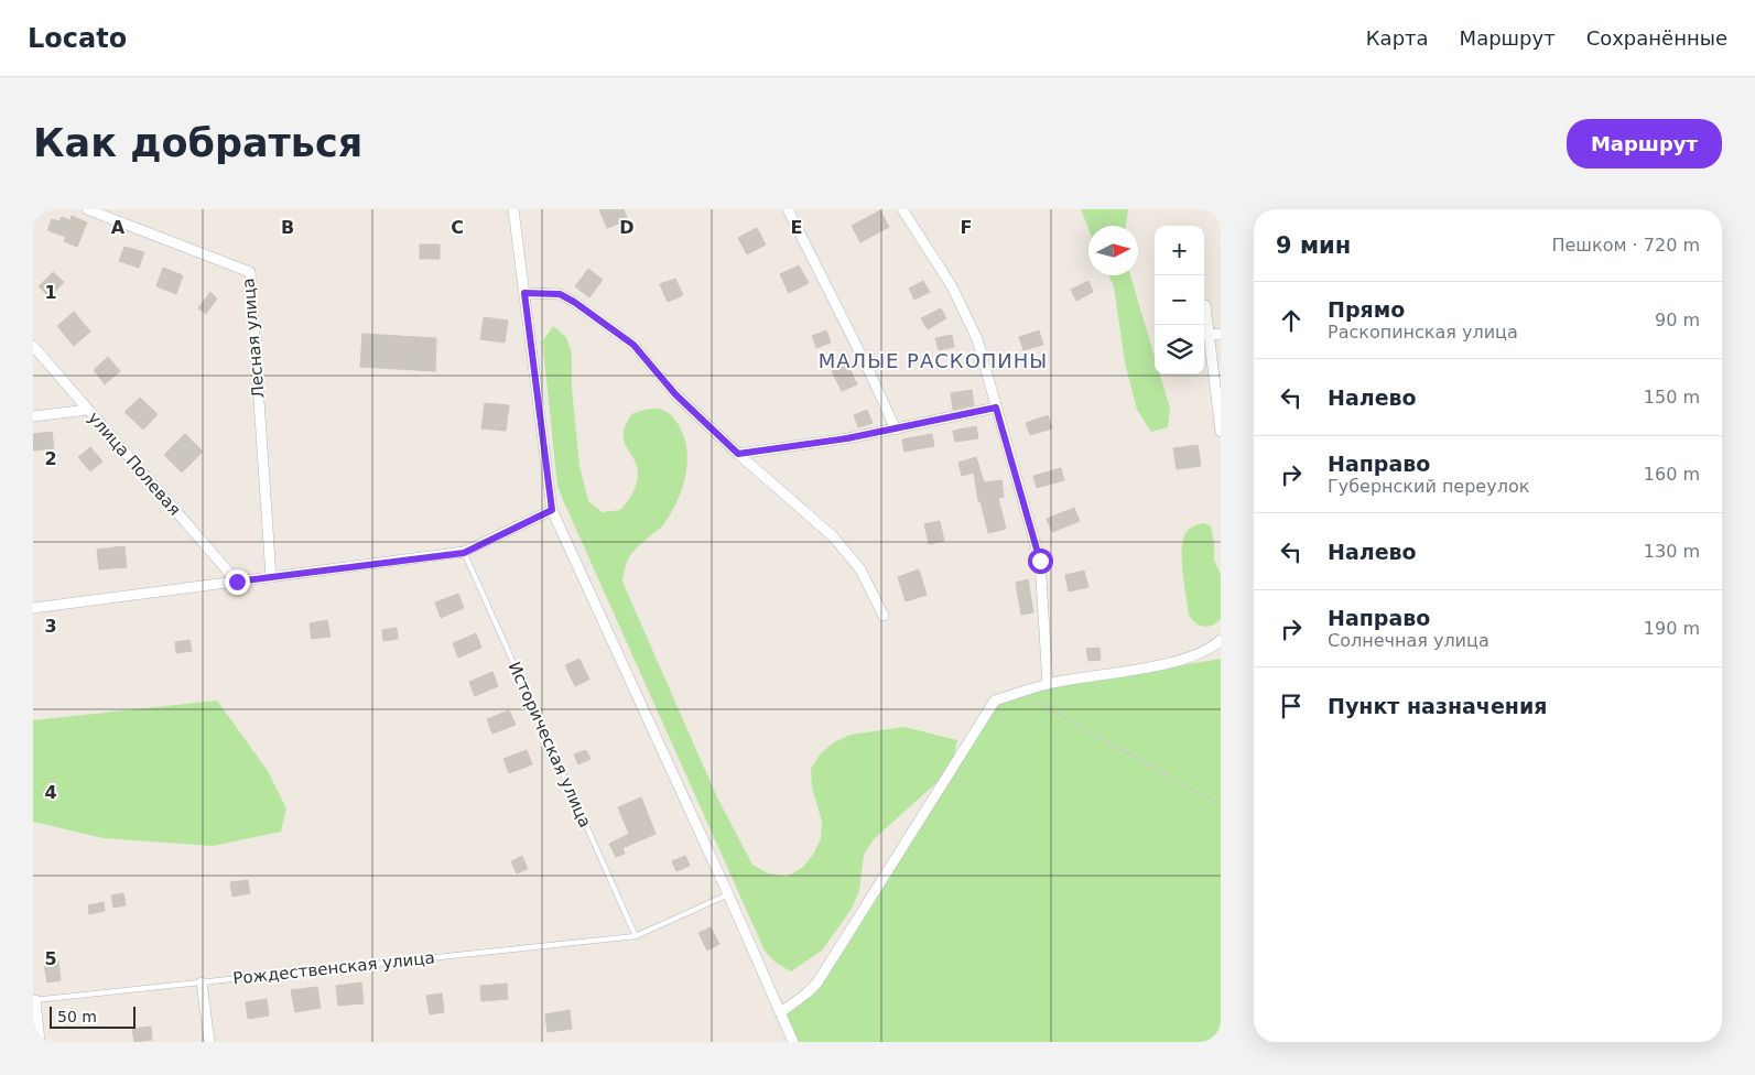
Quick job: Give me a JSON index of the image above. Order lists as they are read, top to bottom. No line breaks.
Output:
{"streets":{"street":["Лесная улица","улица Полевая"],"lane":["Историческая улица","Рождественская улица"]},"crossings":[["Историческая улица","Рождественская улица"]],"districts":["МАЛЫЕ РАСКОПИНЫ"],"scale_bar":"50 m","north":"right","page":{"header":"Locato","nav":["Карта","Маршрут","Сохранённые"],"buttons":"Маршрут","title":"Как добраться","heading":["9 мин","Пешком · 720 m"],"map_buttons":["+","−"],"list":[["Прямо","Раскопинская улица","90 m"],["Налево","150 m"],["Направо","Губернский переулок","160 m"],["Налево","130 m"],["Направо","Солнечная улица","190 m"],"Пункт назначения"],"scale":"50 m"},"grid":{"columns":["A","B","C","D","E","F"],"rows":["1","2","3","4","5"]}}
